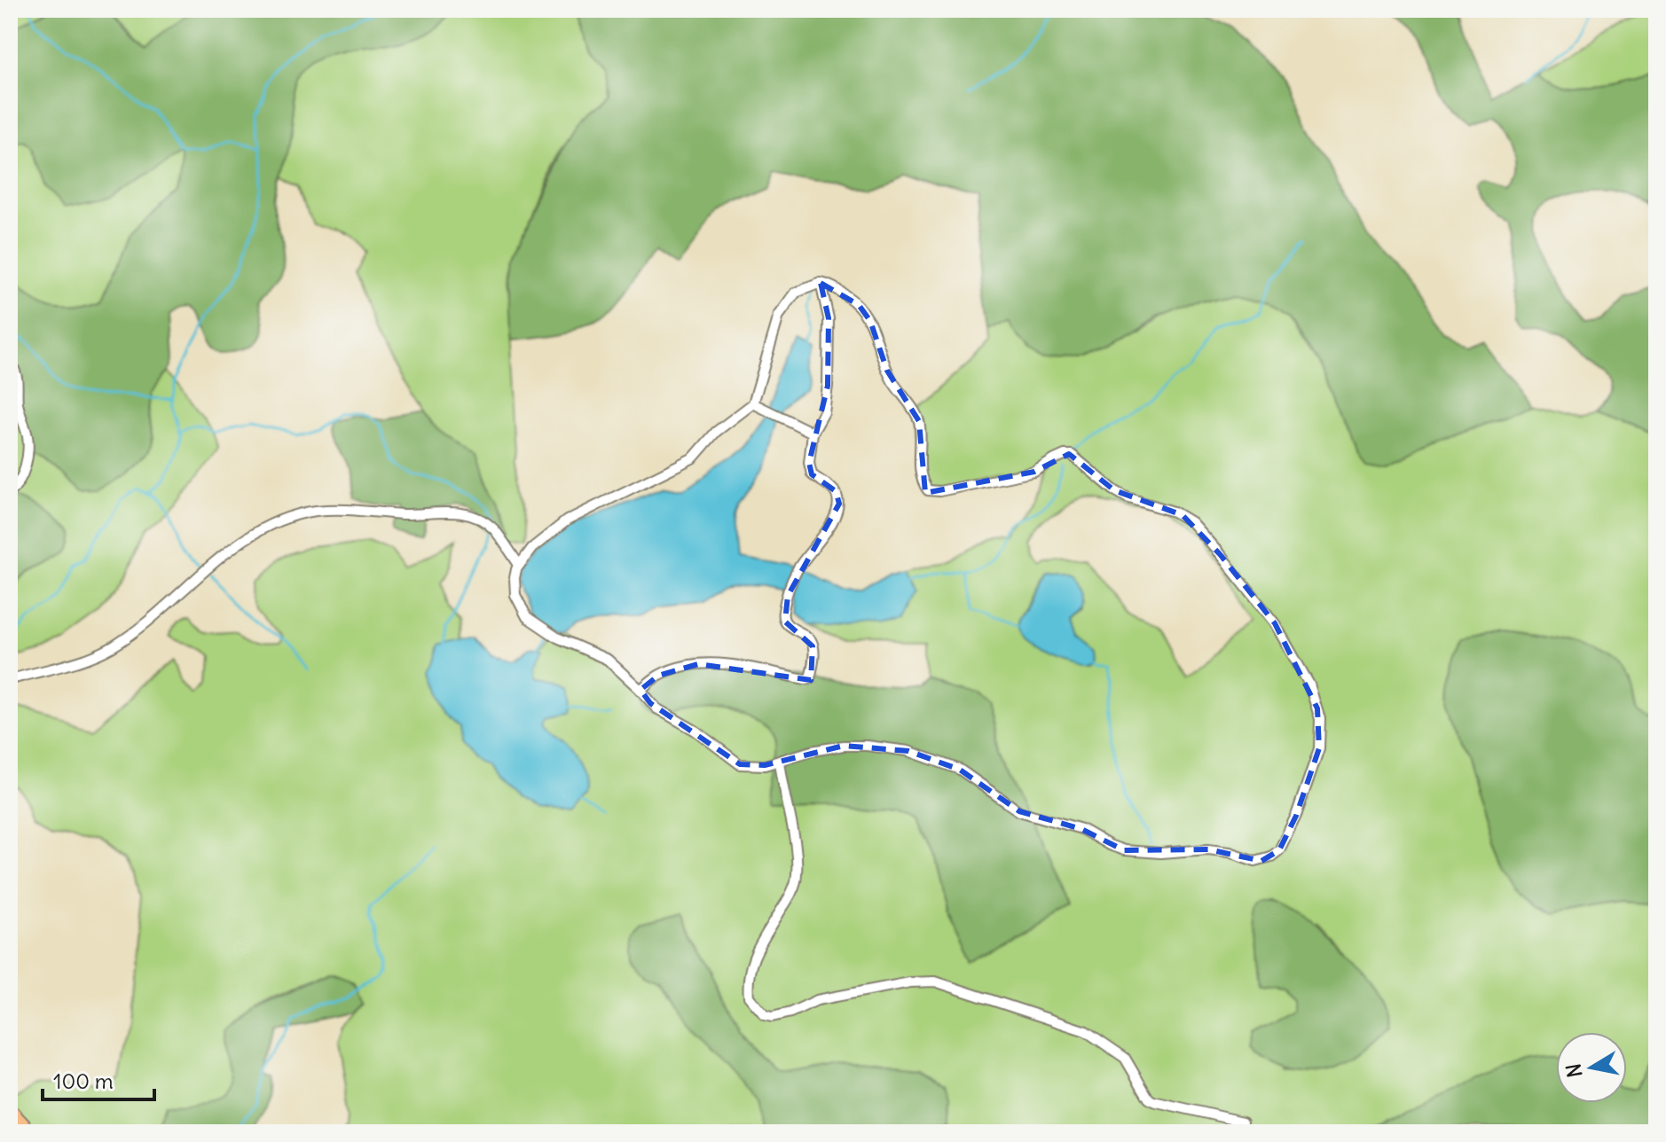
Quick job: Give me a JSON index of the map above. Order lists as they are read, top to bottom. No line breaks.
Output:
{"scale_bar":"100 m","north":"left"}
